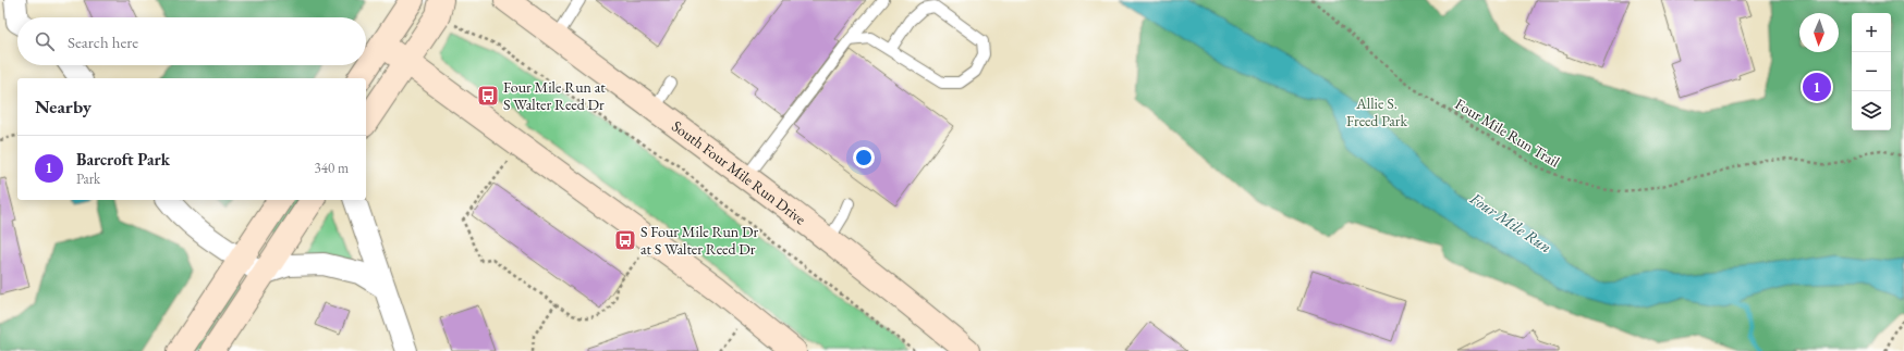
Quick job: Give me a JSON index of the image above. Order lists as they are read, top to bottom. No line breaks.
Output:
{"streets":{"main road":["South Four Mile Run Drive"],"path":["Four Mile Run Trail"]},"water":["Four Mile Run"],"parks":["Allie S. Freed Park"],"places":{"bus stop":["Four Mile Run at S Walter Reed Dr","S Four Mile Run Dr at S Walter Reed Dr"]},"north":"bottom","page":{"map_buttons":["+","−"],"search":"Search here","pins":"1","heading":"Nearby","list":[{"mark":"1","name":"Barcroft Park","note":"Park","value":"340 m"}]}}
